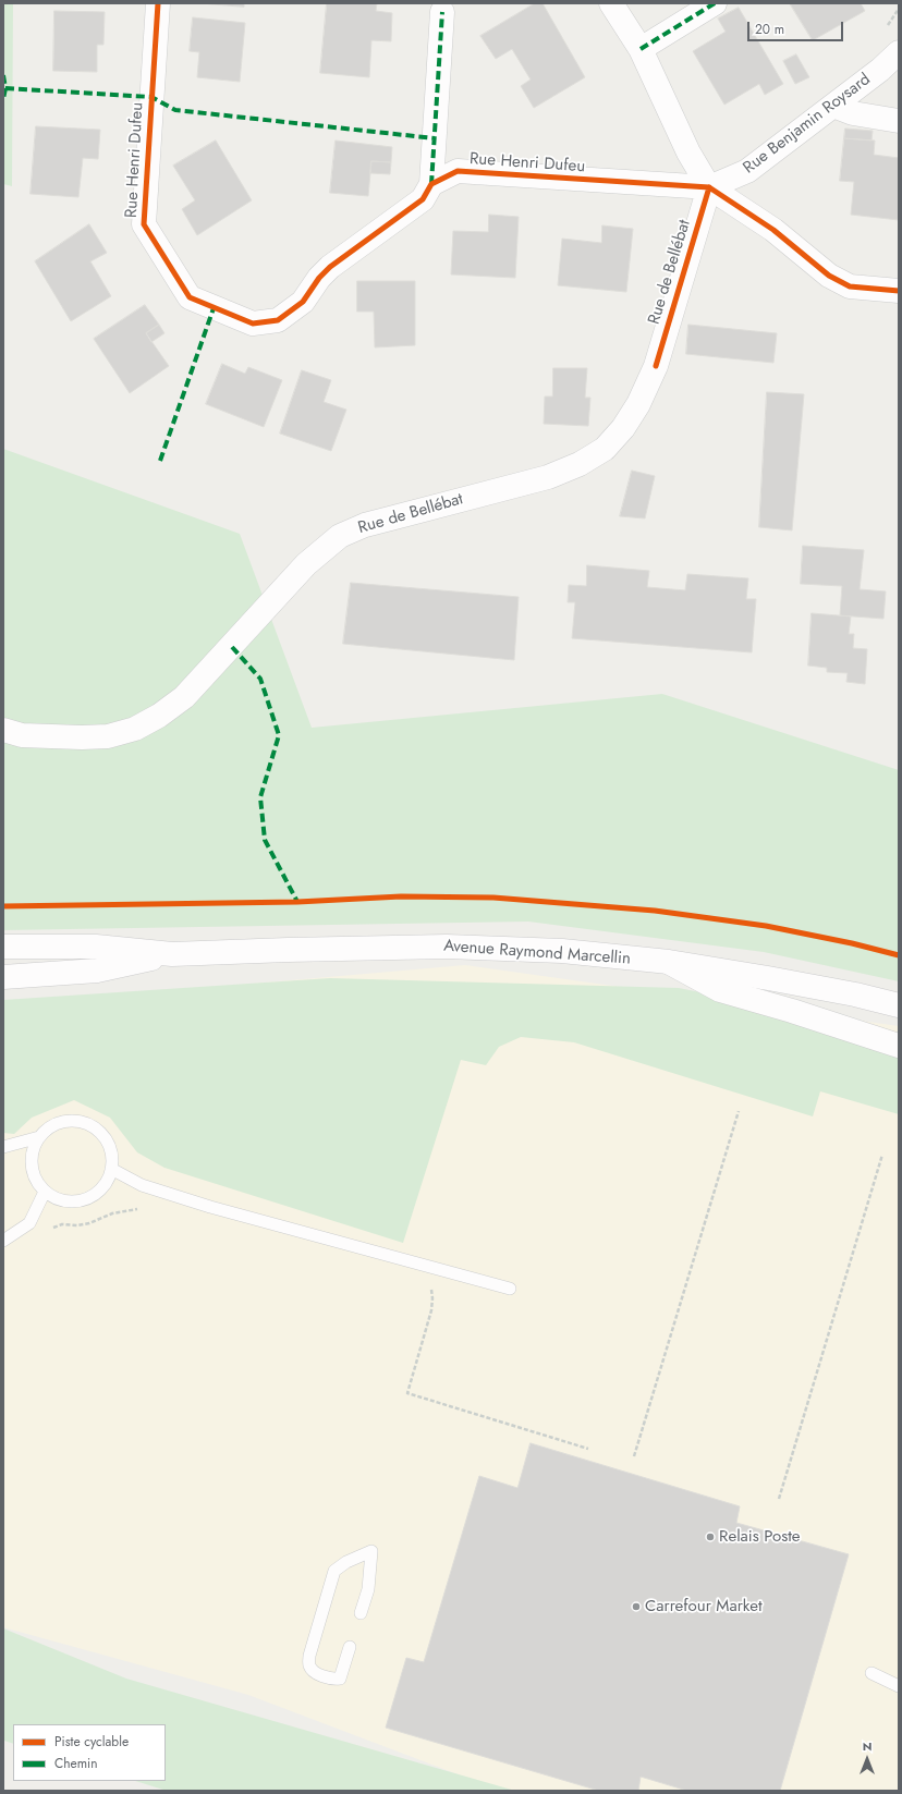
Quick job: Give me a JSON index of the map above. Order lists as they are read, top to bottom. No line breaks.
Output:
{"streets":{"street":["Rue Benjamin Roysard","Rue Henri Dufeu","Rue de Bellébat","Avenue Raymond Marcellin"]},"crossings":[["Rue Benjamin Roysard","Rue Henri Dufeu"],["Rue Benjamin Roysard","Rue de Bellébat"],["Rue Henri Dufeu","Rue de Bellébat"]],"places":["Relais Poste","Carrefour Market"],"legend":["Piste cyclable","Chemin"],"scale_bar":"20 m","north":"top"}
